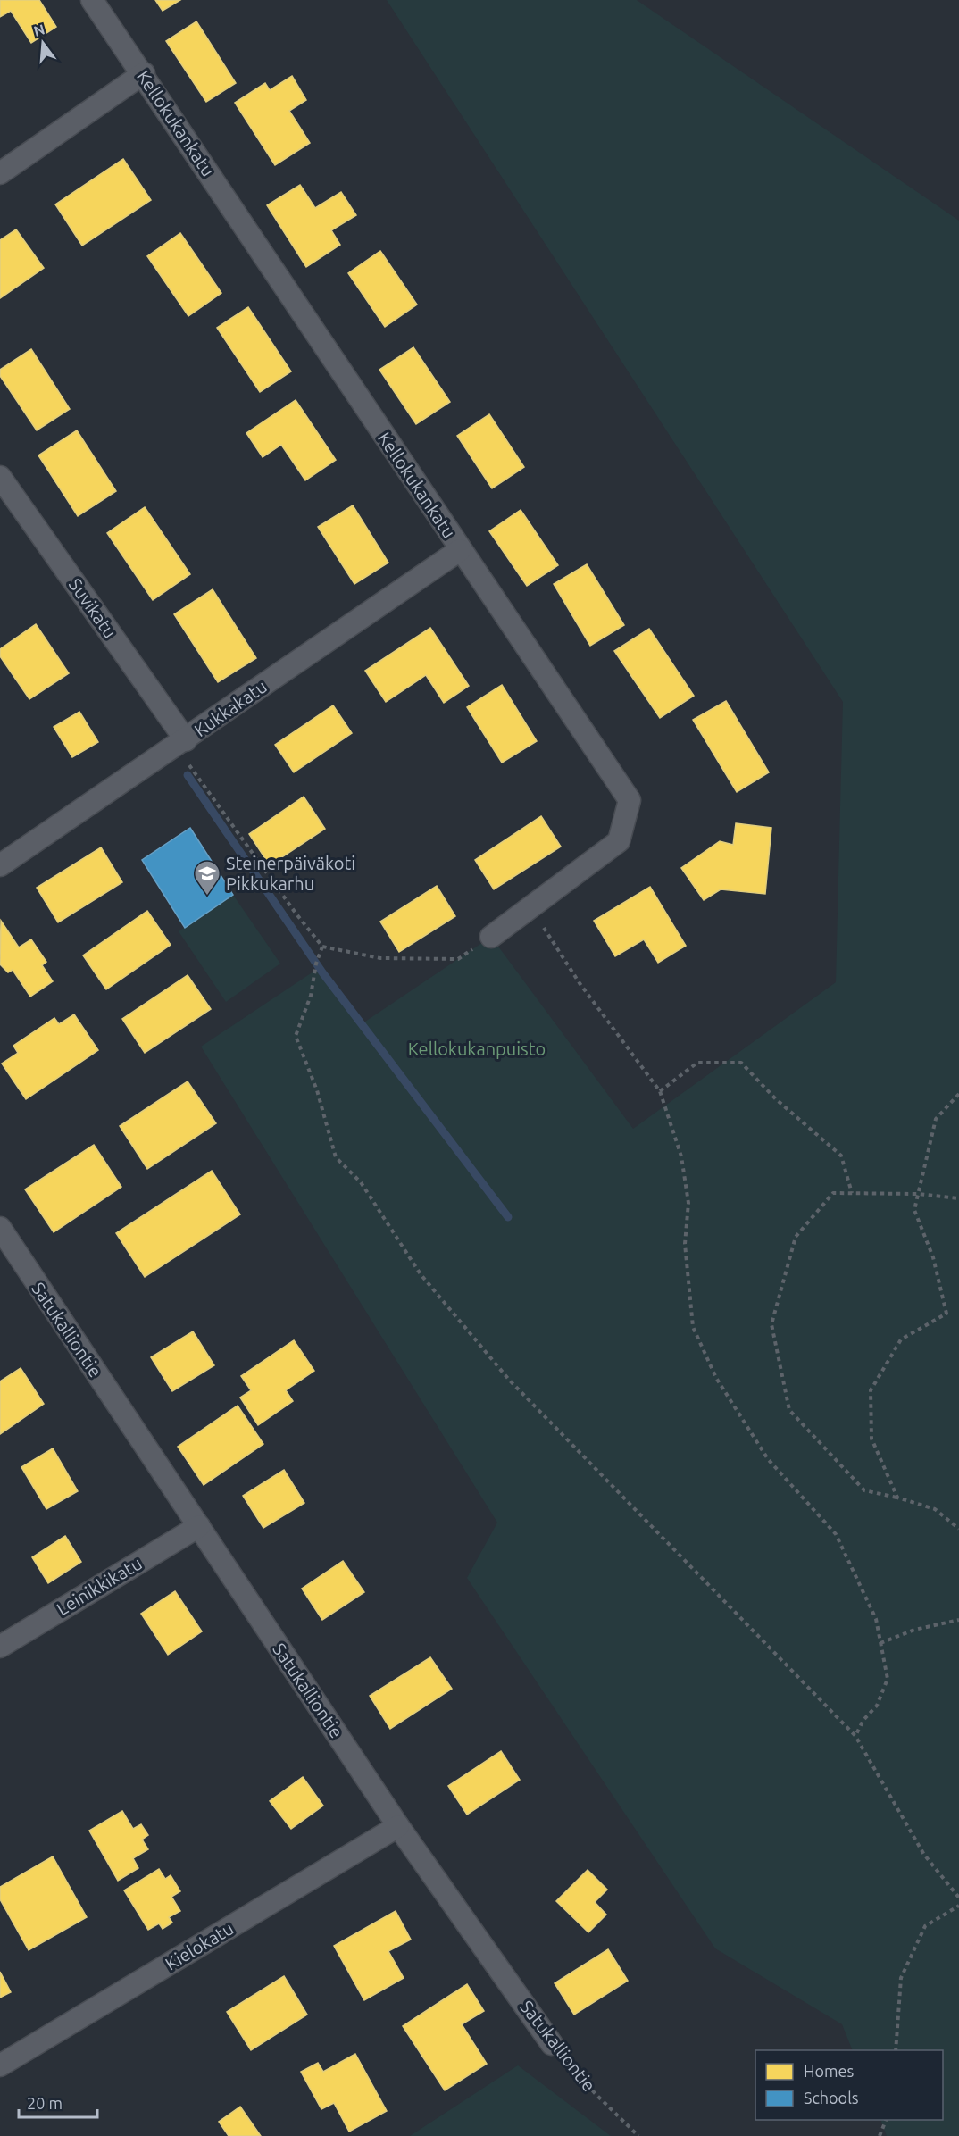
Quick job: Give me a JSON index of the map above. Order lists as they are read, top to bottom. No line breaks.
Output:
{"streets":{"street":["Kellokukankatu","Suvikatu","Kukkakatu","Satukalliontie","Leinikkikatu","Kielokatu"]},"crossings":[["Kellokukankatu","Kukkakatu"],["Suvikatu","Kukkakatu"],["Satukalliontie","Leinikkikatu"],["Satukalliontie","Kielokatu"]],"parks":["Kellokukanpuisto"],"places":{"school or university":["Steinerpäiväkoti Pikkukarhu"]},"legend":["Homes","Schools"],"scale_bar":"20 m","north":"top"}
